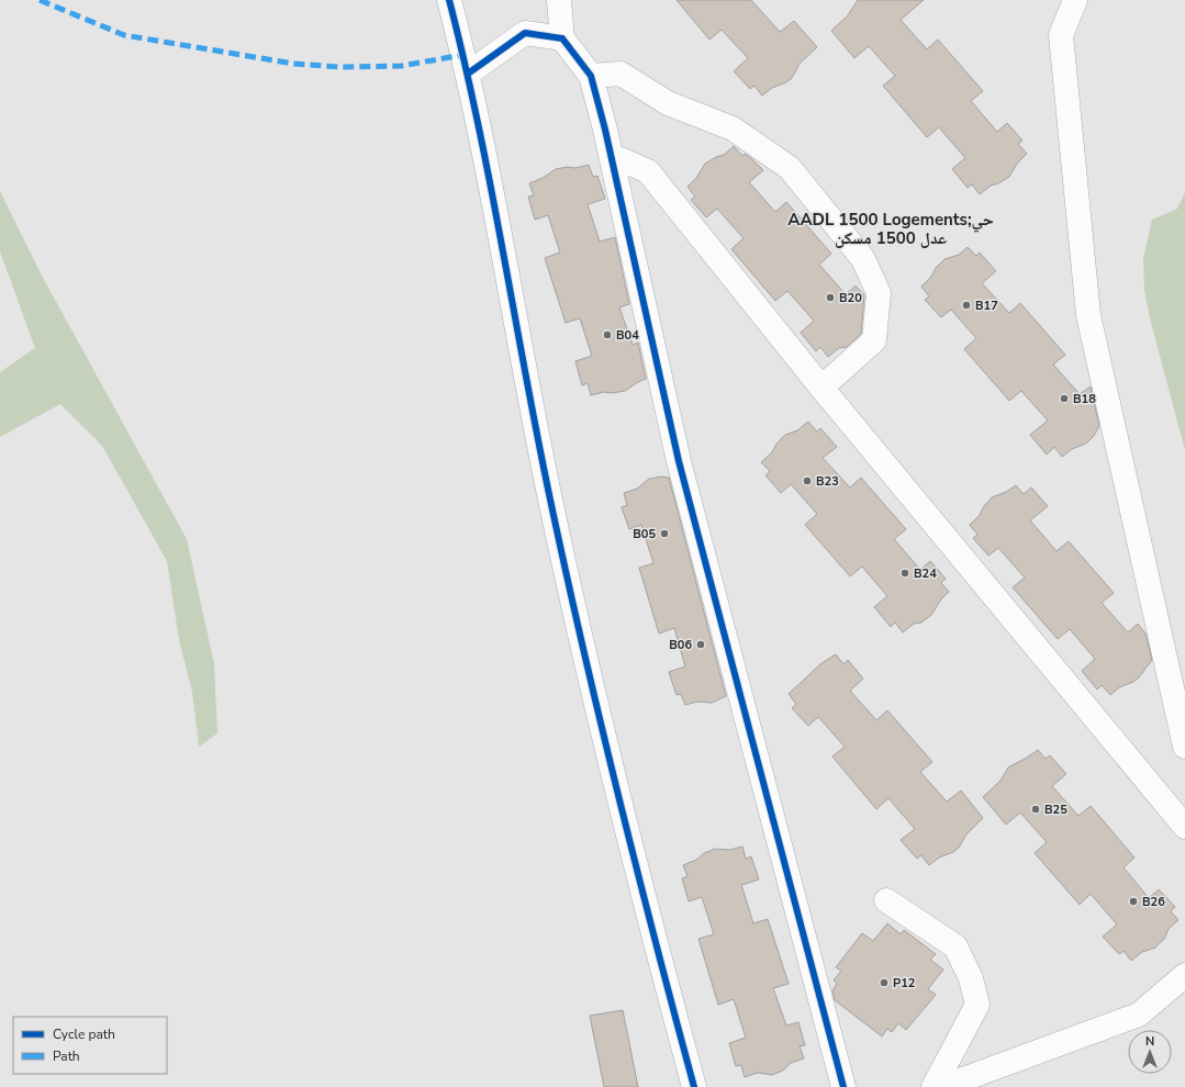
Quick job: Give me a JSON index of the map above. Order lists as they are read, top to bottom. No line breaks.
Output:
{"districts":["AADL 1500 Logements;حي عدل 1500 مسكن"],"places":["B20","B17","B04","B18","B23","B05","B24","B06","B25","B26","P12"],"legend":["Cycle path","Path"],"north":"top"}
